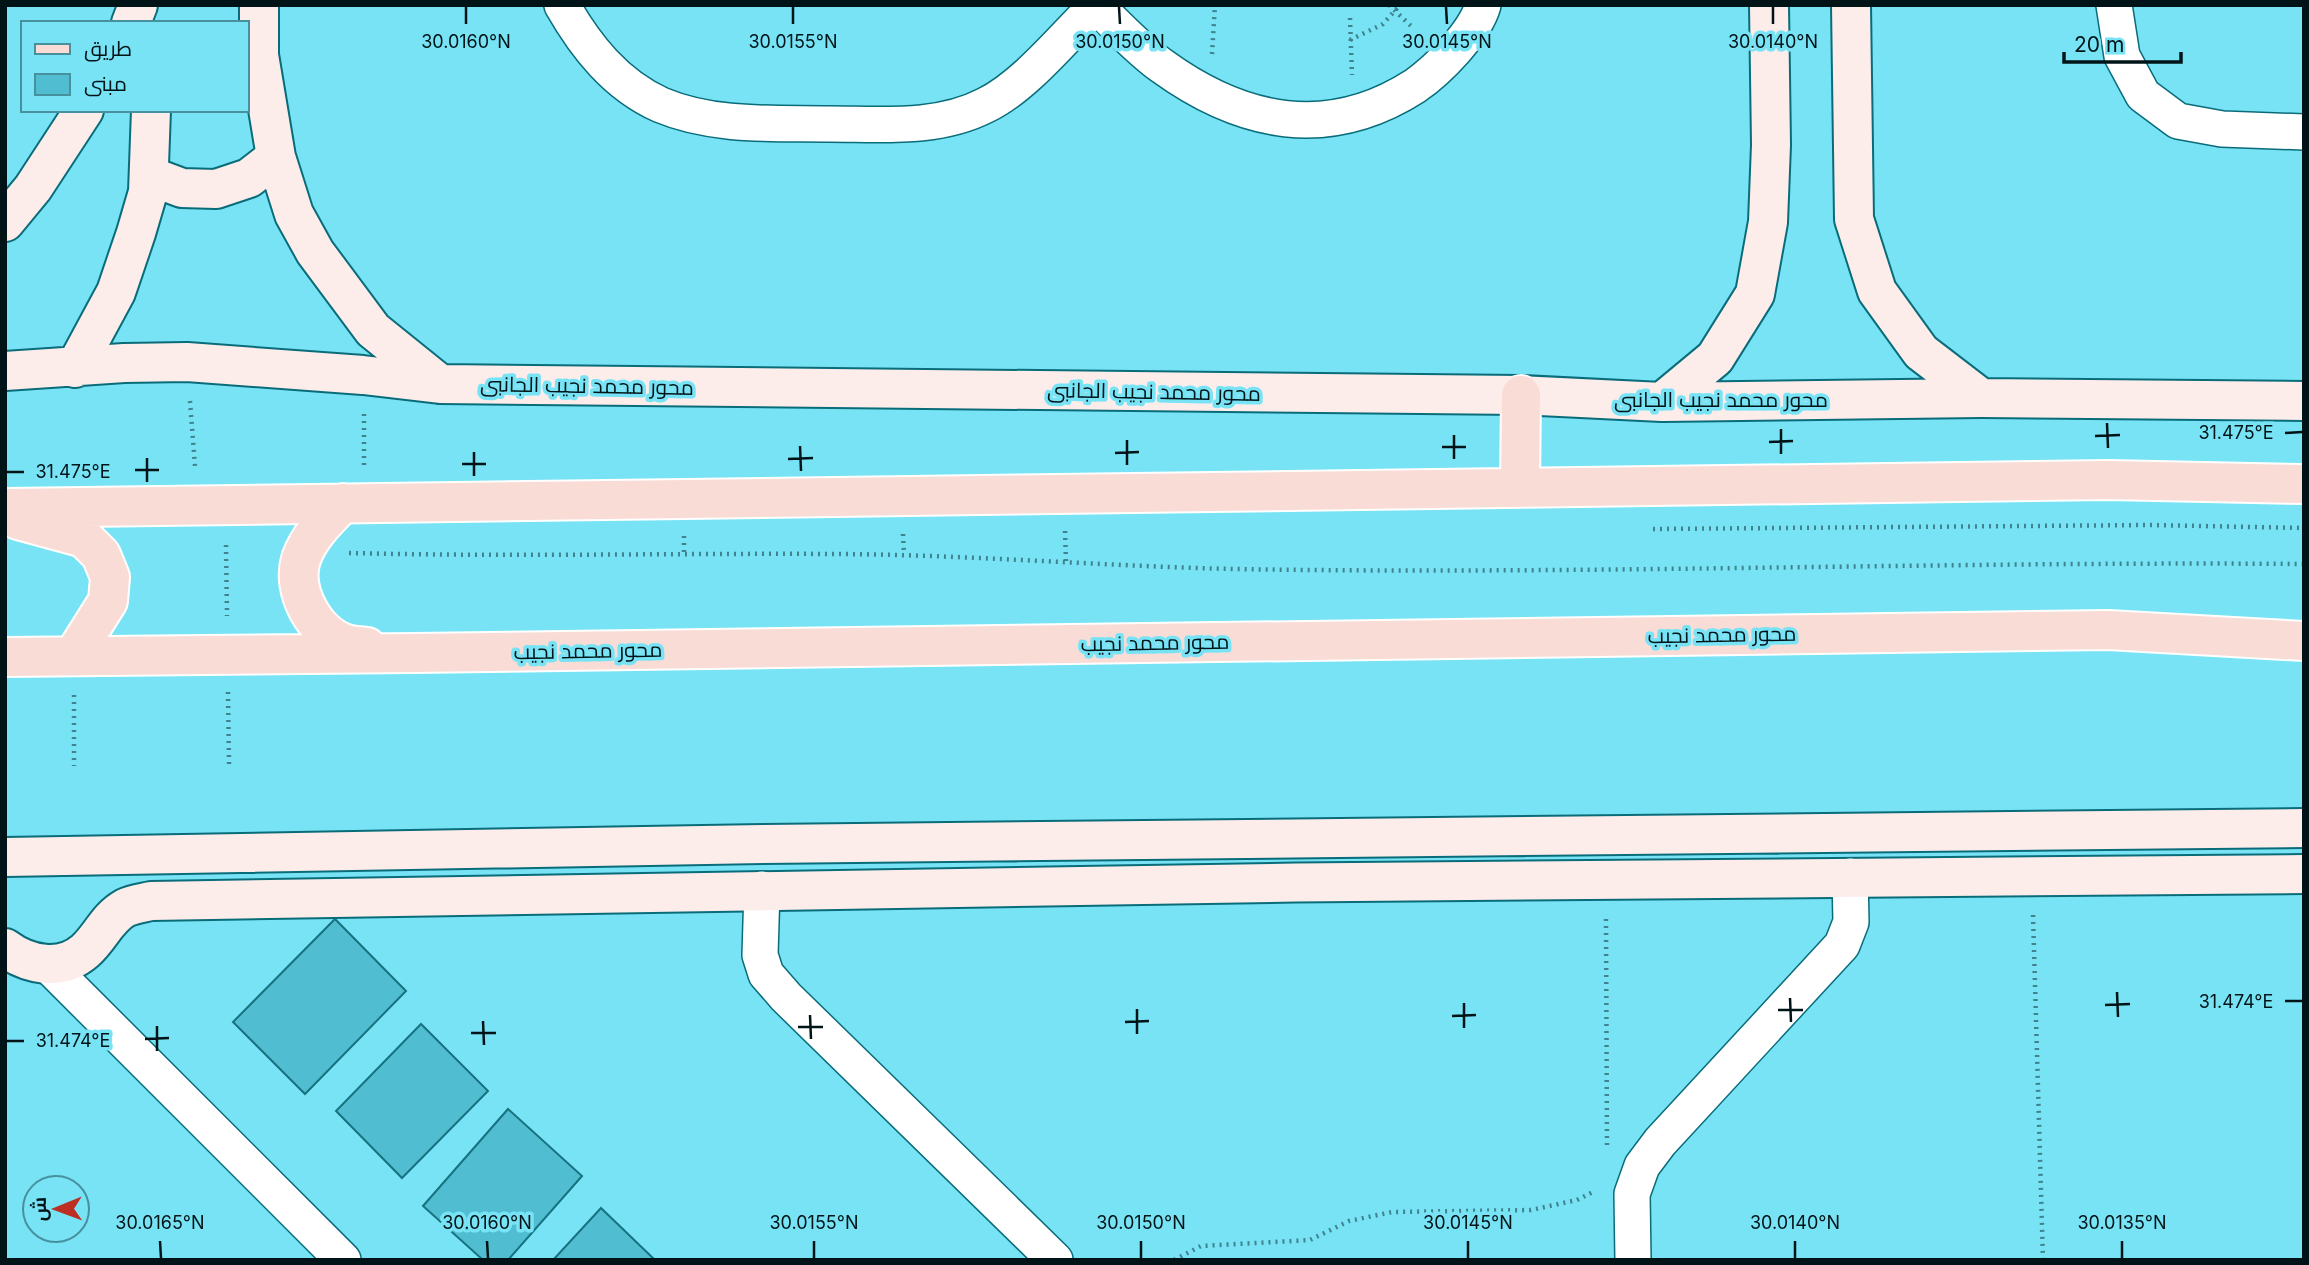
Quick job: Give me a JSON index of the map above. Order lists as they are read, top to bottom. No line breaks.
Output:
{"streets":{"main road":["محور محمد نجيب"],"street":["محور محمد نجيب الجانبى"]},"legend":["طريق","مبنى"],"scale_bar":"20 m","north":"left","coordinates":["30.0160°N","30.0155°N","30.0150°N","30.0145°N","30.0140°N","31.475°E","31.474°E","30.0165°N","30.0135°N"]}
